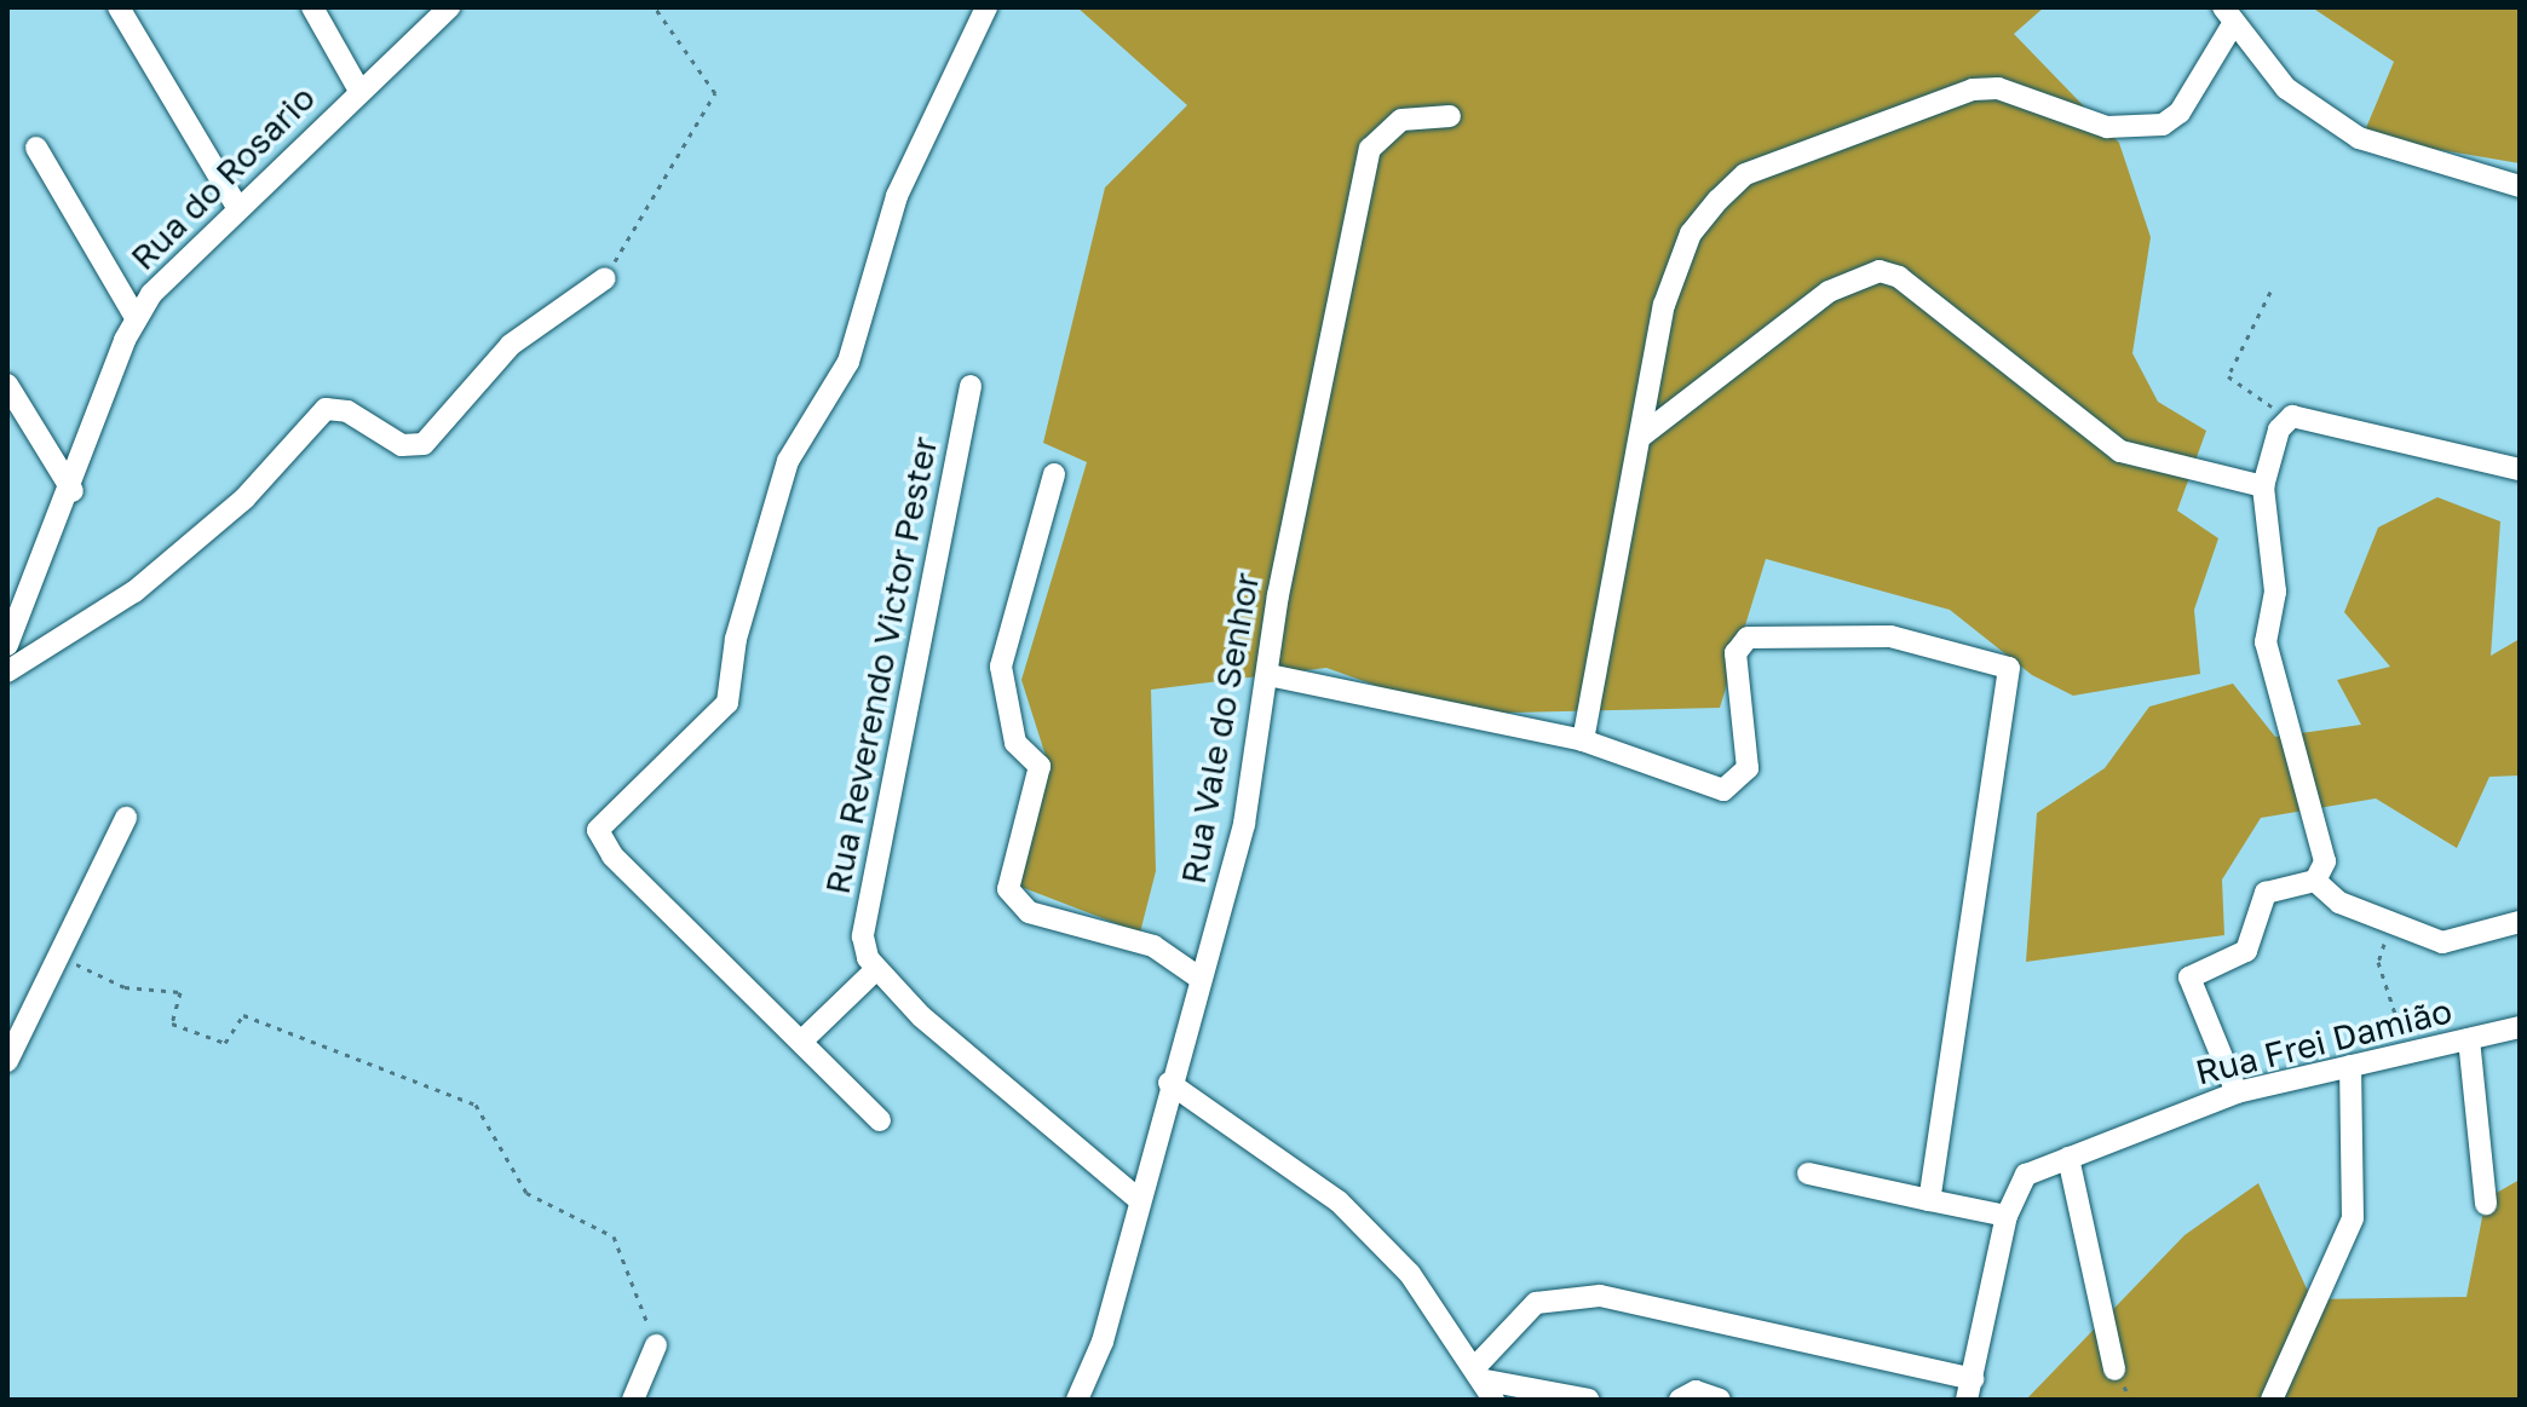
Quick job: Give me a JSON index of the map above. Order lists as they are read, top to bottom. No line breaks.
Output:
{"streets":{"street":["Rua do Rosario","Rua Reverendo Victor Pester","Rua Vale do Senhor","Rua Frei Damião"]}}
